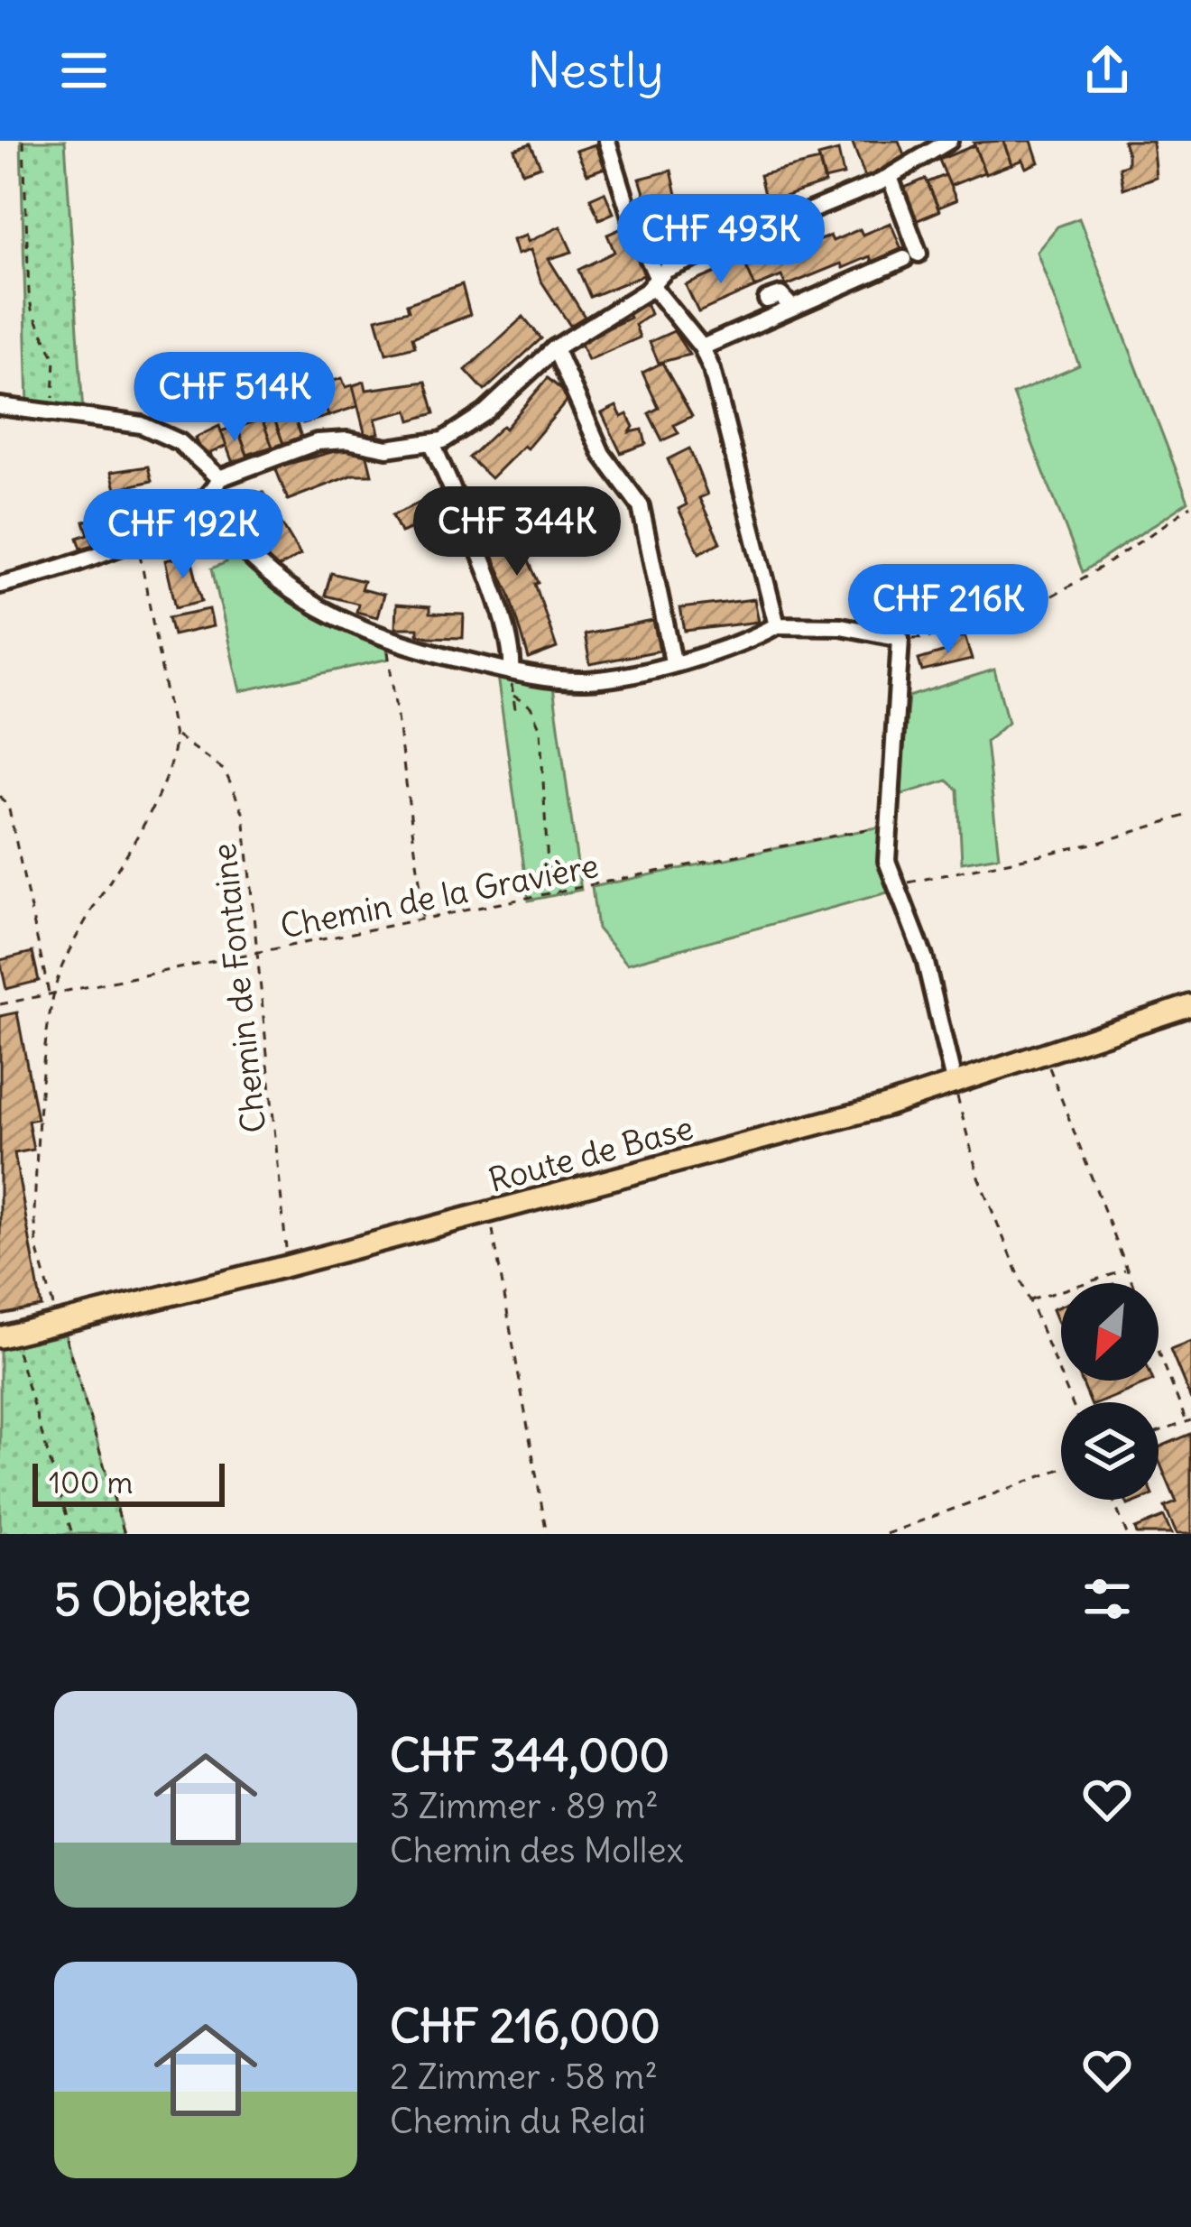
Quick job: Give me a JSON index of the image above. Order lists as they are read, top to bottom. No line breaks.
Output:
{"streets":{"main road":["Route de Base"],"path":["Chemin de la Gravière","Chemin de Fontaine"]},"crossings":[["Chemin de la Gravière","Chemin de Fontaine"],["Chemin de Fontaine","Route de Base"]],"scale_bar":"100 m","north":"bottom left","page":{"header":"Nestly","price":["CHF 493K","CHF 514K","CHF 344K","CHF 192K","CHF 216K"],"scale":"100 m","heading":"5 Objekte","list":[{"name":"CHF 344,000","note":"3 Zimmer · 89 m² · Chemin des Mollex"},{"name":"CHF 216,000","note":"2 Zimmer · 58 m² · Chemin du Relai"}]}}
